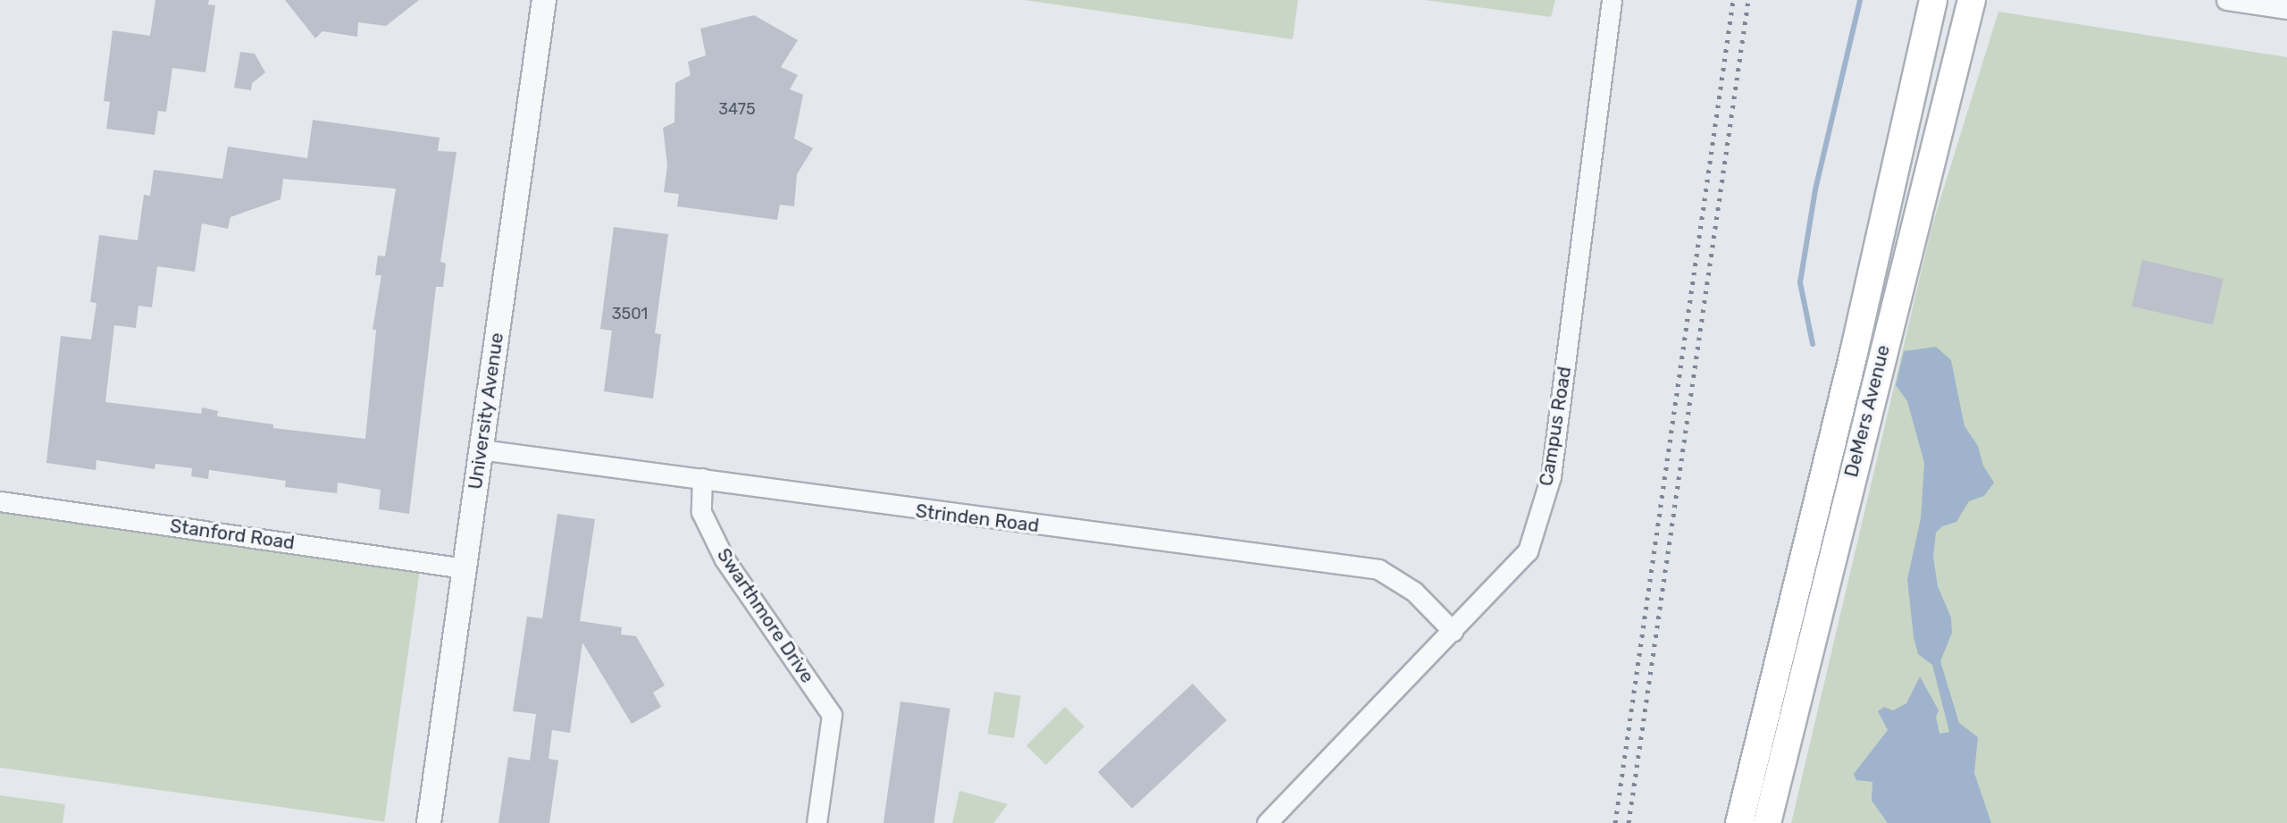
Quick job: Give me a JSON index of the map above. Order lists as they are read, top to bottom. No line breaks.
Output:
{"streets":{"main road":["DeMers Avenue"],"street":["University Avenue","Campus Road","Strinden Road","Stanford Road","Swarthmore Drive"]},"crossings":[["University Avenue","Strinden Road"],["University Avenue","Stanford Road"],["Campus Road","Strinden Road"],["Strinden Road","Swarthmore Drive"]],"house_numbers":["3475","3501"]}
